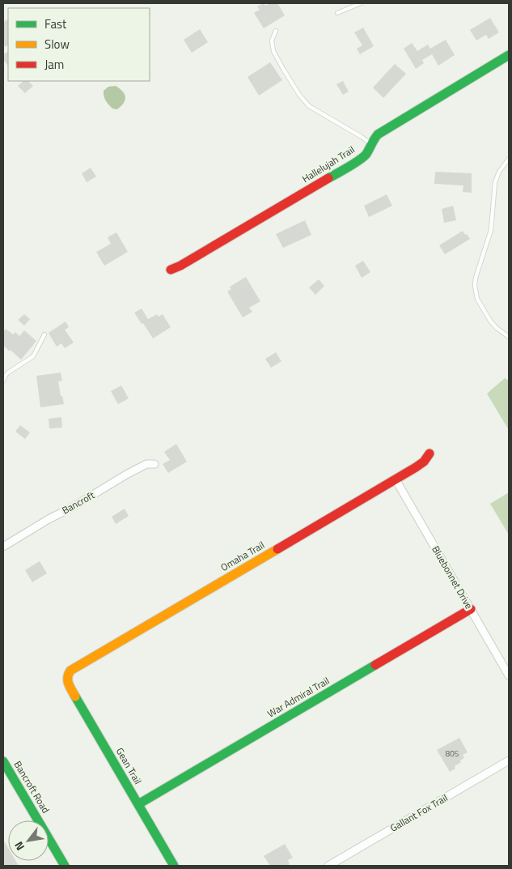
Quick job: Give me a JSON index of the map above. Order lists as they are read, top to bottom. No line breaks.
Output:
{"streets":{"street":["Hallelujah Trail","Bancroft","Omaha Trail","Bluebonnet Drive","War Admiral Trail","Gean Trail","Bancroft Road","Gallant Fox Trail"]},"crossings":[["Omaha Trail","Bluebonnet Drive"],["Omaha Trail","Gean Trail"],["Bluebonnet Drive","War Admiral Trail"],["War Admiral Trail","Gean Trail"]],"house_numbers":["805"],"legend":["Fast","Slow","Jam"],"north":"bottom left"}
